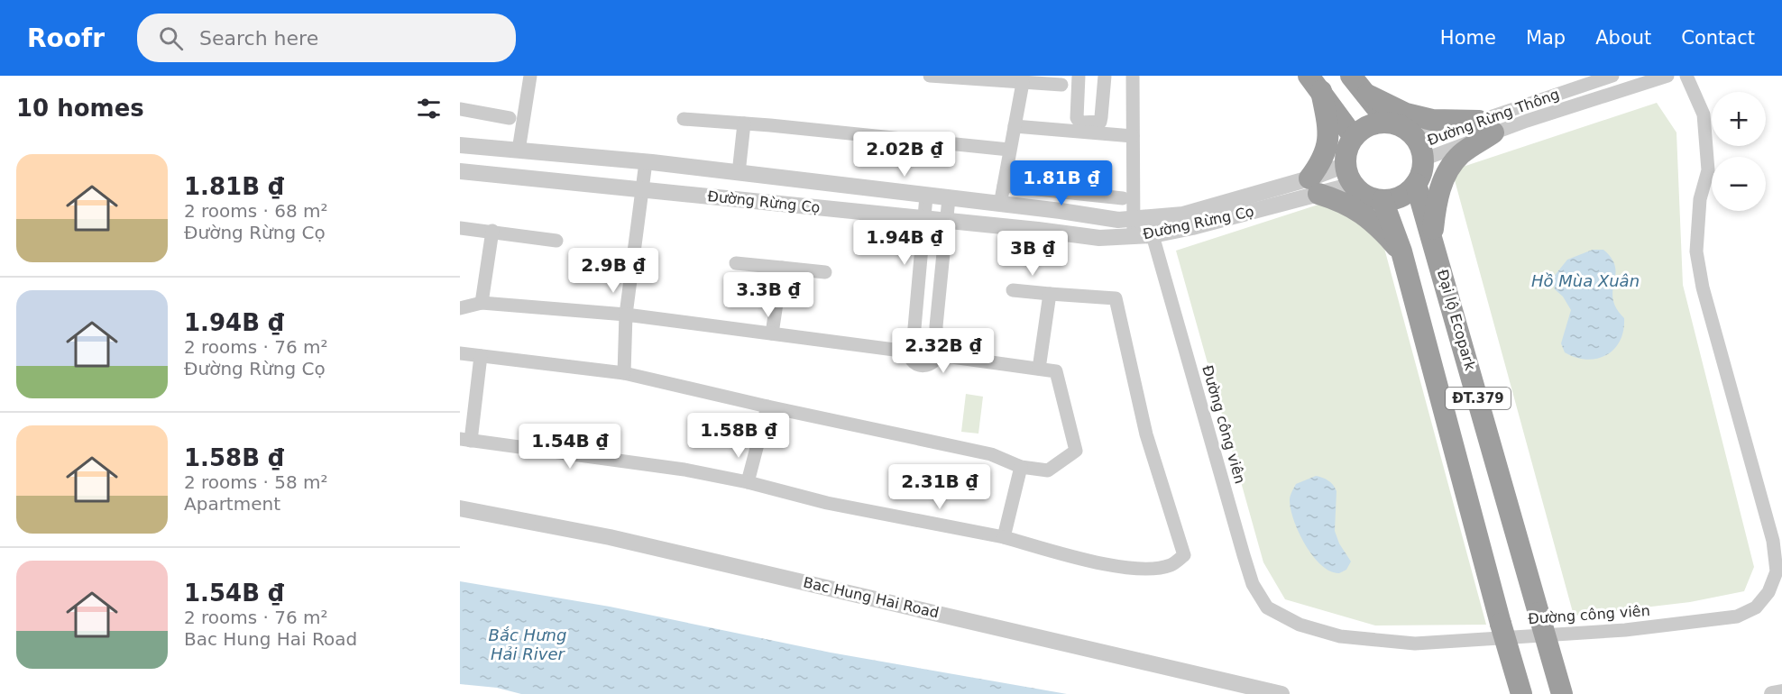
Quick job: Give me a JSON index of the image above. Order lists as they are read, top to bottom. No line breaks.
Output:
{"streets":{"highway":["Đại lộ Ecopark","ĐT.379"],"street":["Đường Rừng Thông","Đường Rừng Cọ","Đường công viên","Bac Hung Hai Road"]},"crossings":[["Đường Rừng Thông","Đường Rừng Cọ"],["Đường Rừng Thông","Đại lộ Ecopark"],["Đường Rừng Thông","ĐT.379"],["Đường Rừng Cọ","Đại lộ Ecopark"],["Đường Rừng Cọ","ĐT.379"],["Đường Rừng Cọ","Đường công viên"],["Đại lộ Ecopark","ĐT.379"]],"water":["Hồ Mùa Xuân","Bắc Hưng Hải River"],"page":{"header":"Roofr","search":"Search here","nav":["Home","Map","About","Contact"],"heading":"10 homes","map_buttons":["+","−"],"price":["2.02B ₫","1.81B ₫","1.94B ₫","3B ₫","2.9B ₫","3.3B ₫","2.32B ₫","1.58B ₫","1.54B ₫","2.31B ₫"],"list":[{"name":"1.81B ₫","note":"2 rooms · 68 m² · Đường Rừng Cọ"},{"name":"1.94B ₫","note":"2 rooms · 76 m² · Đường Rừng Cọ"},{"name":"1.58B ₫","note":"2 rooms · 58 m² · Apartment"},{"name":"1.54B ₫","note":"2 rooms · 76 m² · Bac Hung Hai Road"}]}}
